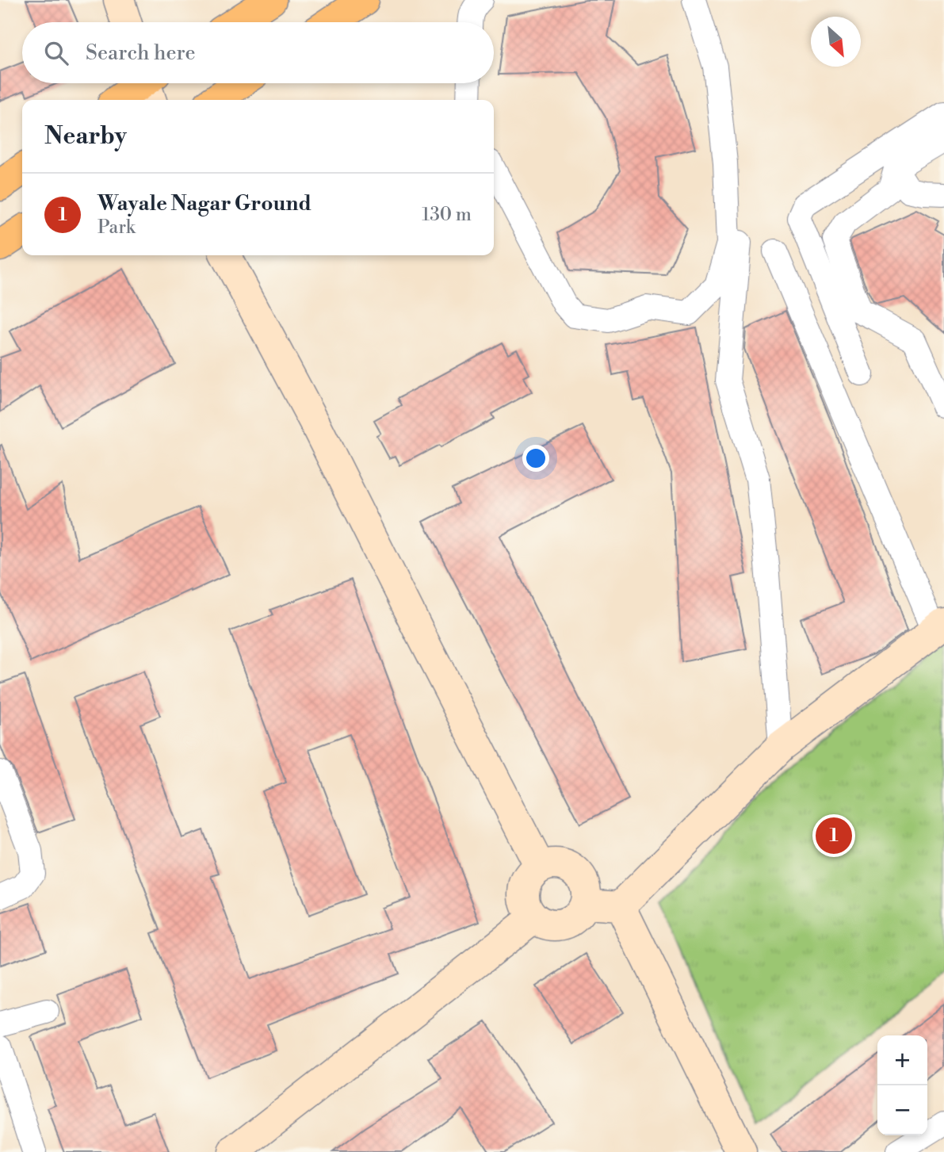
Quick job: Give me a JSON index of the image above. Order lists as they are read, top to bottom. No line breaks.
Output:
{"north":"bottom right","page":{"search":"Search here","heading":"Nearby","list":[{"mark":"1","name":"Wayale Nagar Ground","note":"Park","value":"130 m"}],"pins":"1","map_buttons":["+","−"]}}
